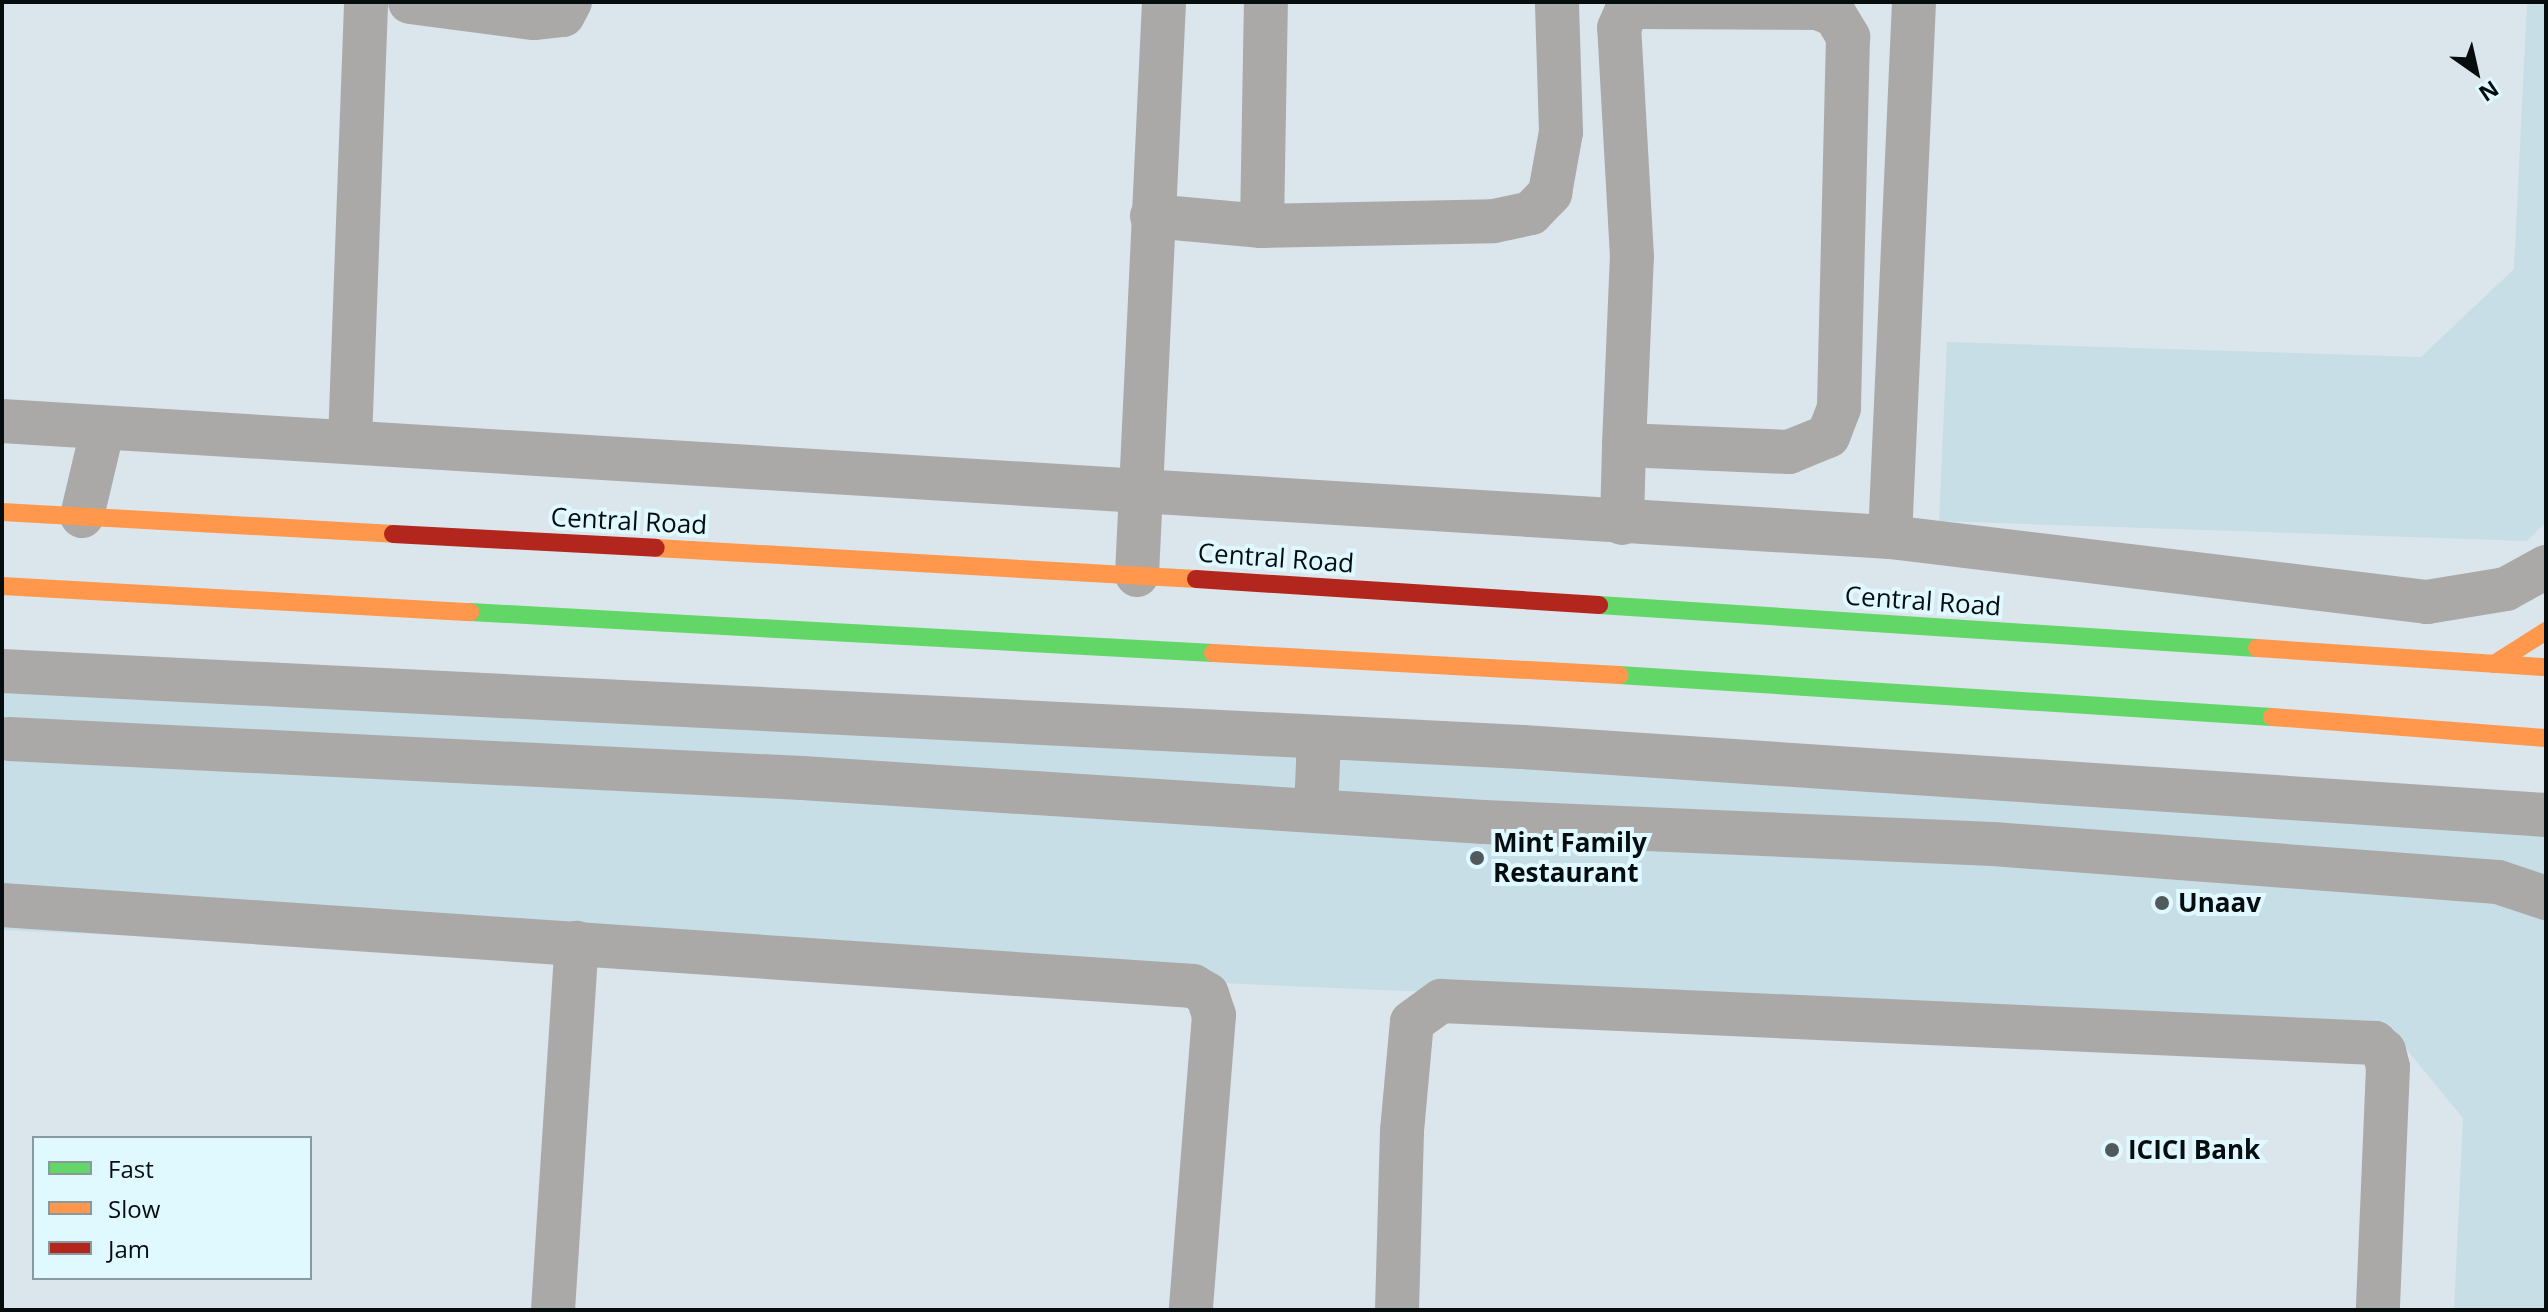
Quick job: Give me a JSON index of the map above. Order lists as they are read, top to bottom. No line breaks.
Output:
{"streets":{"main road":["Central Road"]},"places":["Mint Family Restaurant","Unaav","ICICI Bank"],"legend":["Fast","Slow","Jam"],"north":"bottom right"}
